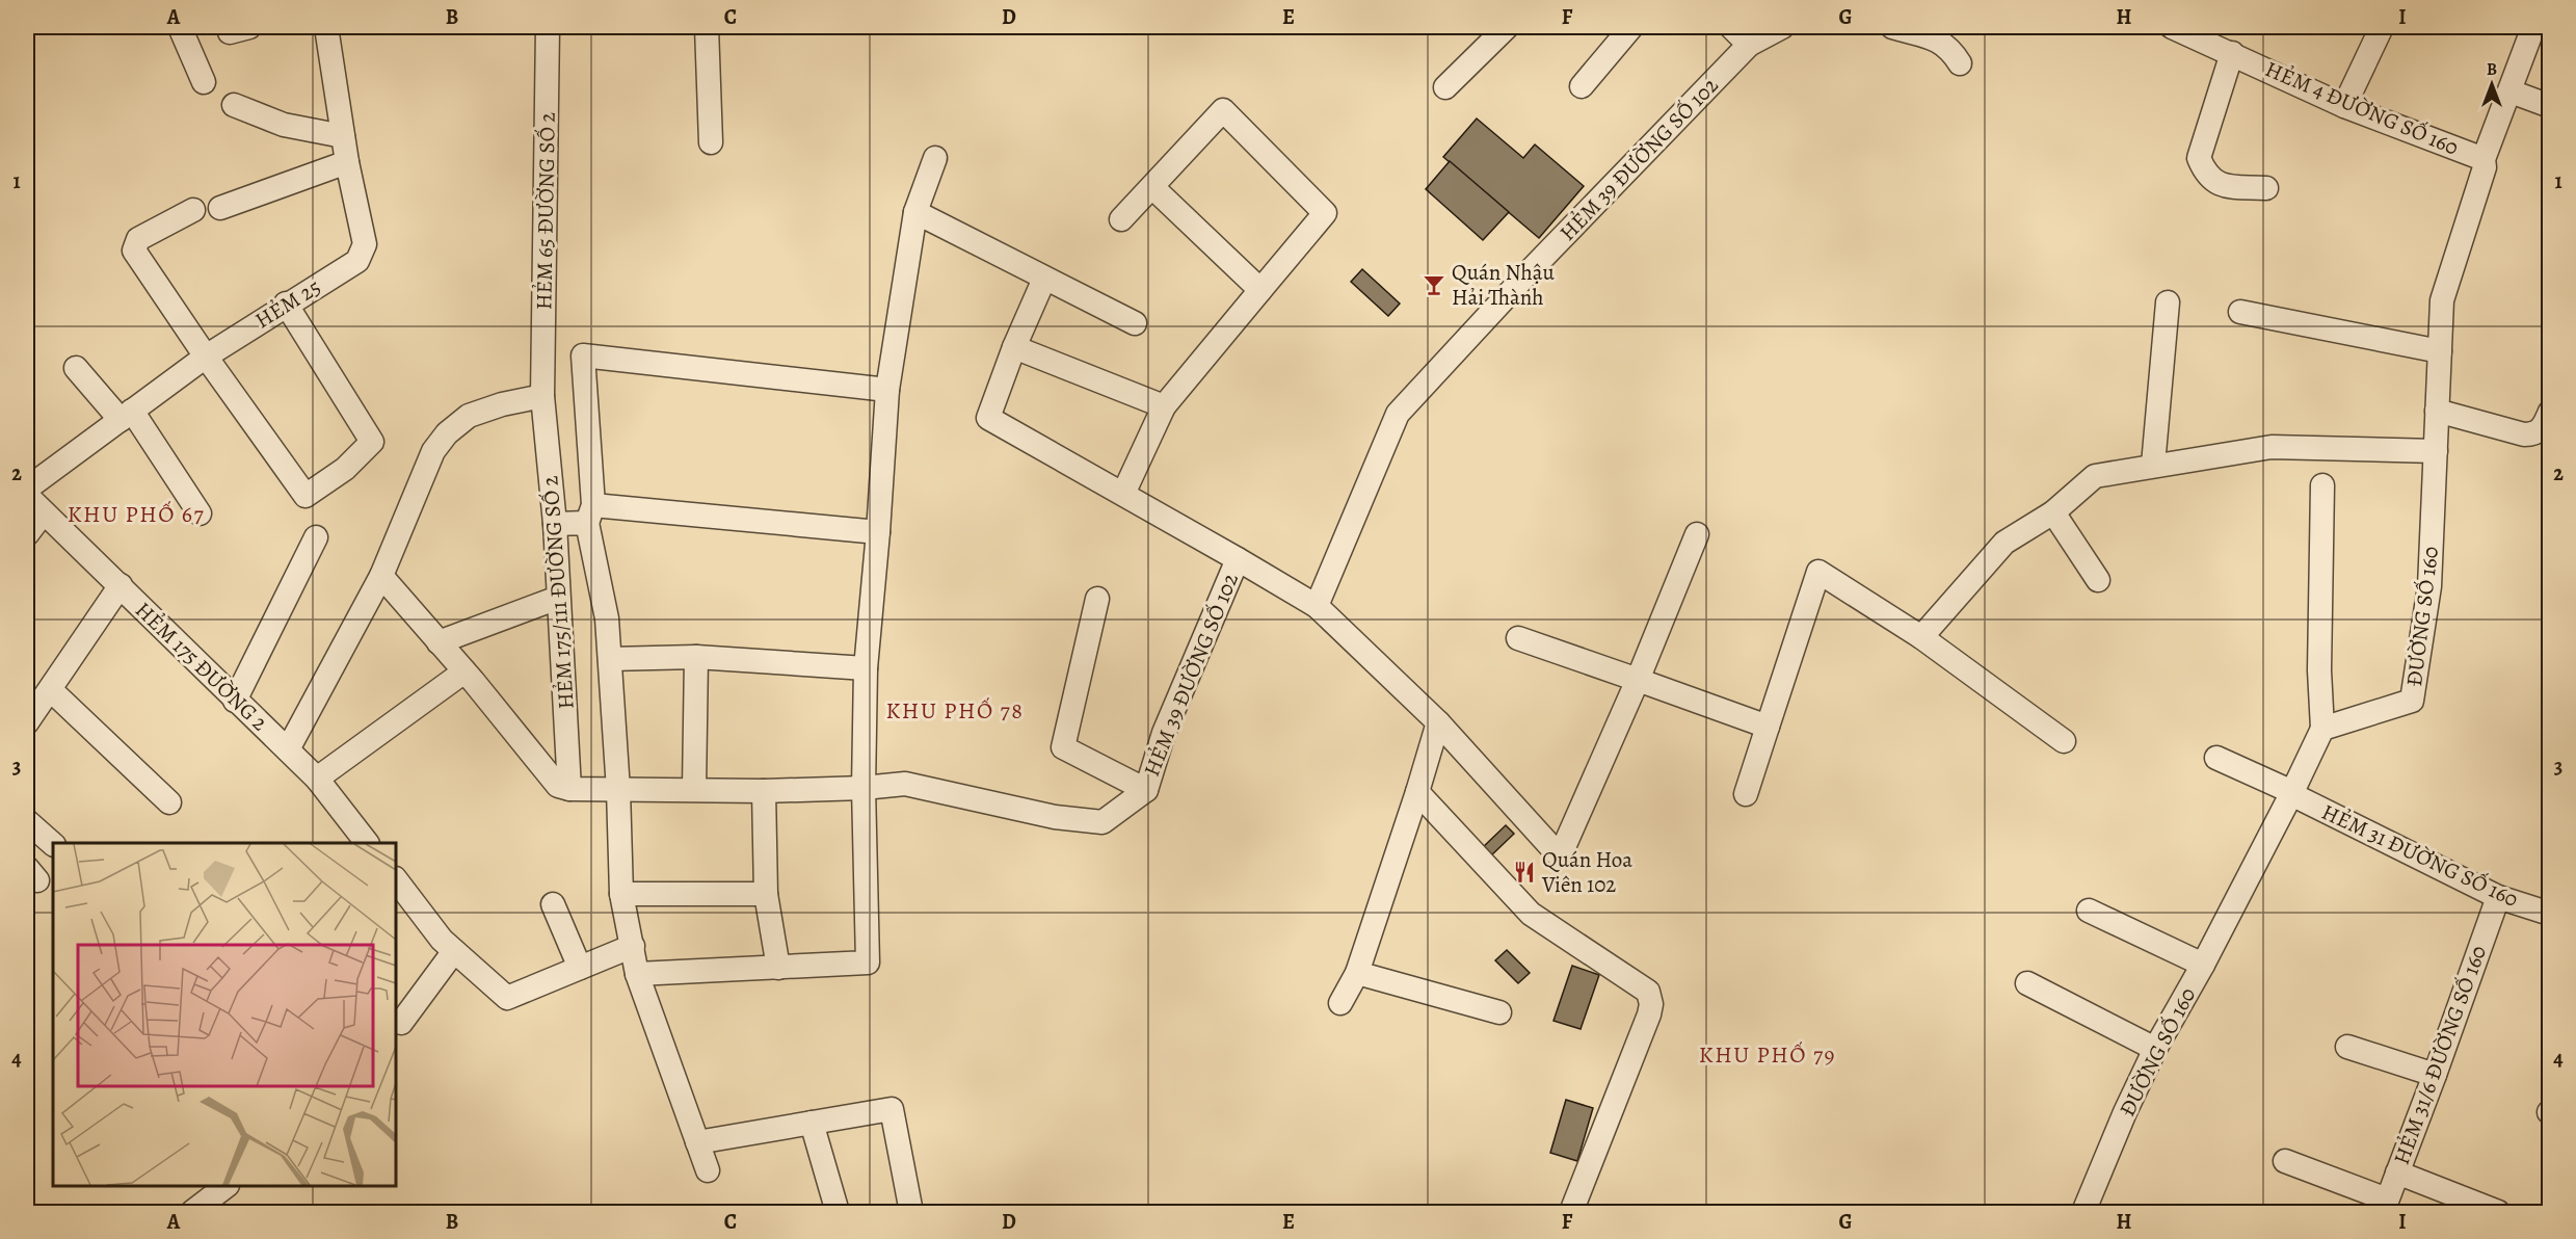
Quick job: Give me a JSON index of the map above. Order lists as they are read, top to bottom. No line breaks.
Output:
{"streets":{"street":["HẺM 4 ĐƯỜNG SỐ 160","HẺM 39 ĐƯỜNG SỐ 102","HẺM 65 ĐƯỜNG SỐ 2","HẺM 25","HẺM 175/111 ĐƯỜNG SỐ 2","ĐƯỜNG SỐ 160","HẺM 175 ĐƯỜNG 2","HẺM 31 ĐƯỜNG SỐ 160","HẺM 31/6 ĐƯỜNG SỐ 160"]},"crossings":[["HẺM 4 ĐƯỜNG SỐ 160","ĐƯỜNG SỐ 160"],["HẺM 65 ĐƯỜNG SỐ 2","HẺM 175/111 ĐƯỜNG SỐ 2"],["ĐƯỜNG SỐ 160","HẺM 31 ĐƯỜNG SỐ 160"],["HẺM 31 ĐƯỜNG SỐ 160","HẺM 31/6 ĐƯỜNG SỐ 160"]],"districts":["KHU PHỐ 67","KHU PHỐ 78","KHU PHỐ 79"],"places":{"bar":["Quán Nhậu Hải Thành"],"restaurant":["Quán Hoa Viên 102"]},"north":"top","grid":{"columns":["A","B","C","D","E","F","G","H","I"],"rows":["1","2","3","4"]}}
